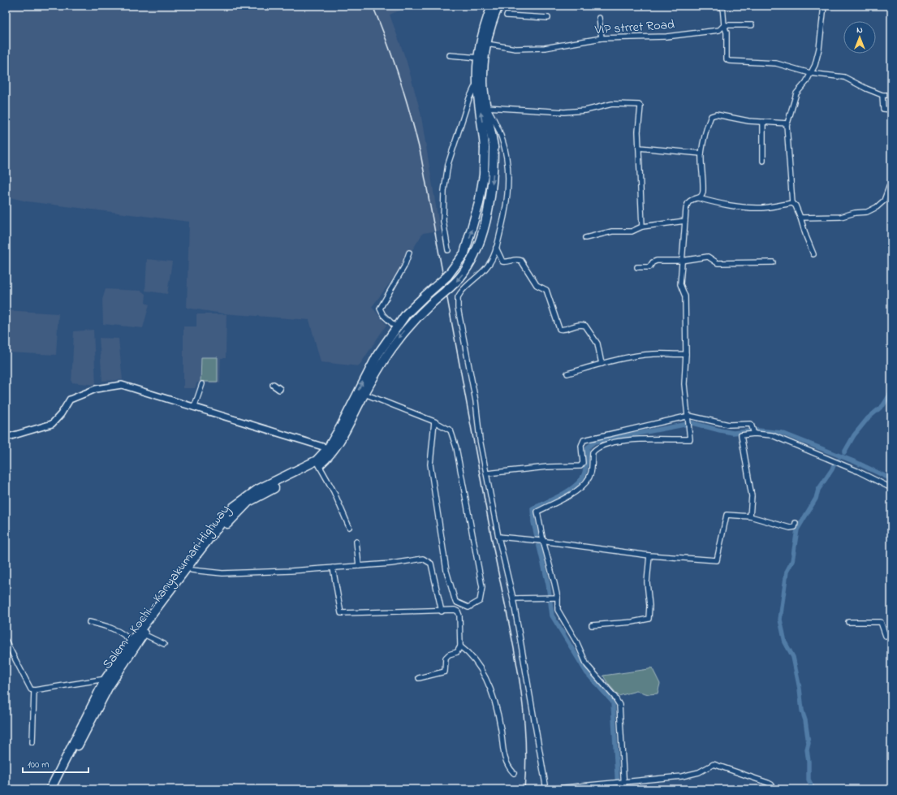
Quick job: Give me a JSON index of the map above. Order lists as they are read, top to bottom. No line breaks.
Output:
{"streets":{"highway":["Salem - Kochi - Kanyakumari Highway"],"street":["VIP strret Road"]},"crossings":[["VIP strret Road","Salem - Kochi - Kanyakumari Highway"]],"scale_bar":"100 m","north":"top"}
